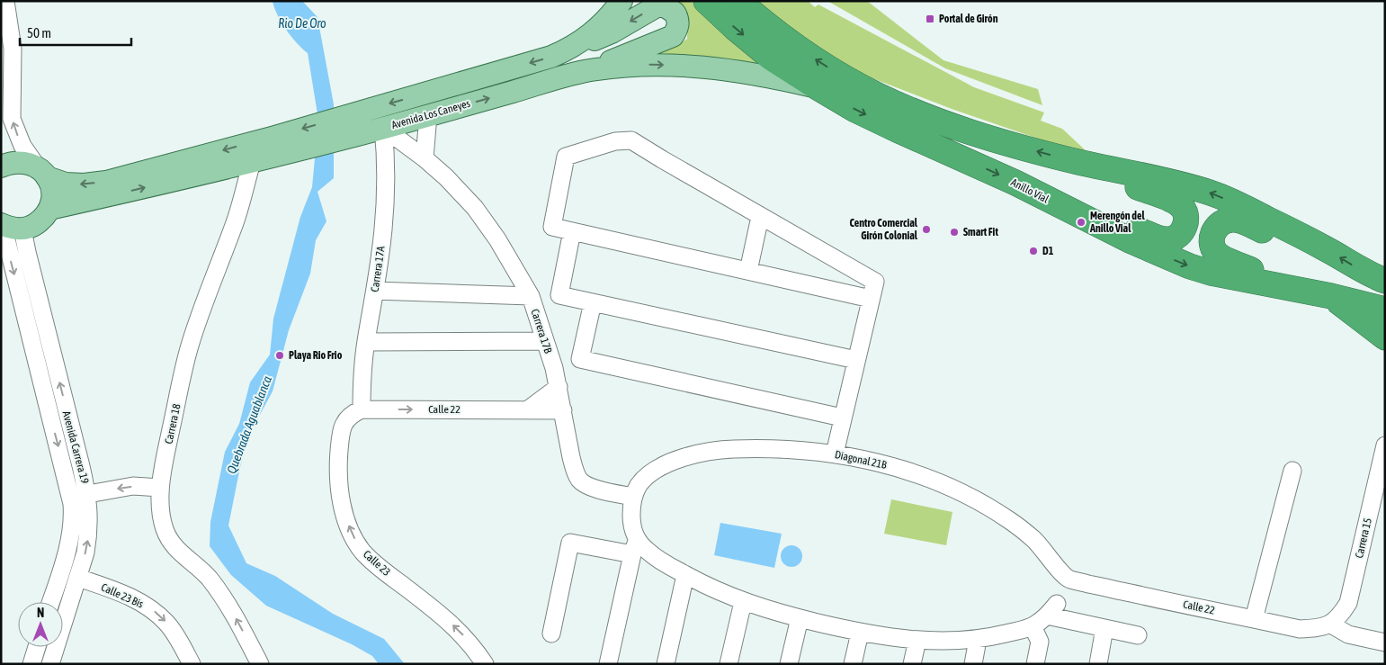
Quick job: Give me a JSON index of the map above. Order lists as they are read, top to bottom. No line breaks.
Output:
{"streets":{"highway":["Anillo Víal"],"main road":["Avenida Los Caneyes"],"street":["Carrera 17A","Carrera 17B","Calle 22","Carrera 18","Avenida Carrera 19","Diagonal 21B","Carrera 15","Calle 23","Calle 23 Bis"]},"crossings":[["Avenida Los Caneyes","Anillo Víal"],["Avenida Los Caneyes","Carrera 17A"],["Avenida Los Caneyes","Carrera 17B"],["Avenida Los Caneyes","Carrera 18"],["Carrera 17A","Carrera 17B"],["Carrera 17A","Calle 22"],["Carrera 17A","Calle 23"],["Carrera 17B","Calle 22"],["Carrera 17B","Diagonal 21B"],["Calle 22","Diagonal 21B"],["Calle 22","Carrera 15"],["Calle 22","Calle 23"],["Avenida Carrera 19","Calle 23 Bis"]],"one_way":["Carrera 18","Calle 23","Calle 23 Bis"],"water":["Rio De Oro","Quebrada Aguablanca"],"places":{"transit":["Portal de Girón"],"other":["Merengón del Anillo Vial","Centro Comercial Girón Colonial","Smart Fit","D1","Playa Rio Frio"]},"scale_bar":"50 m","north":"top"}
